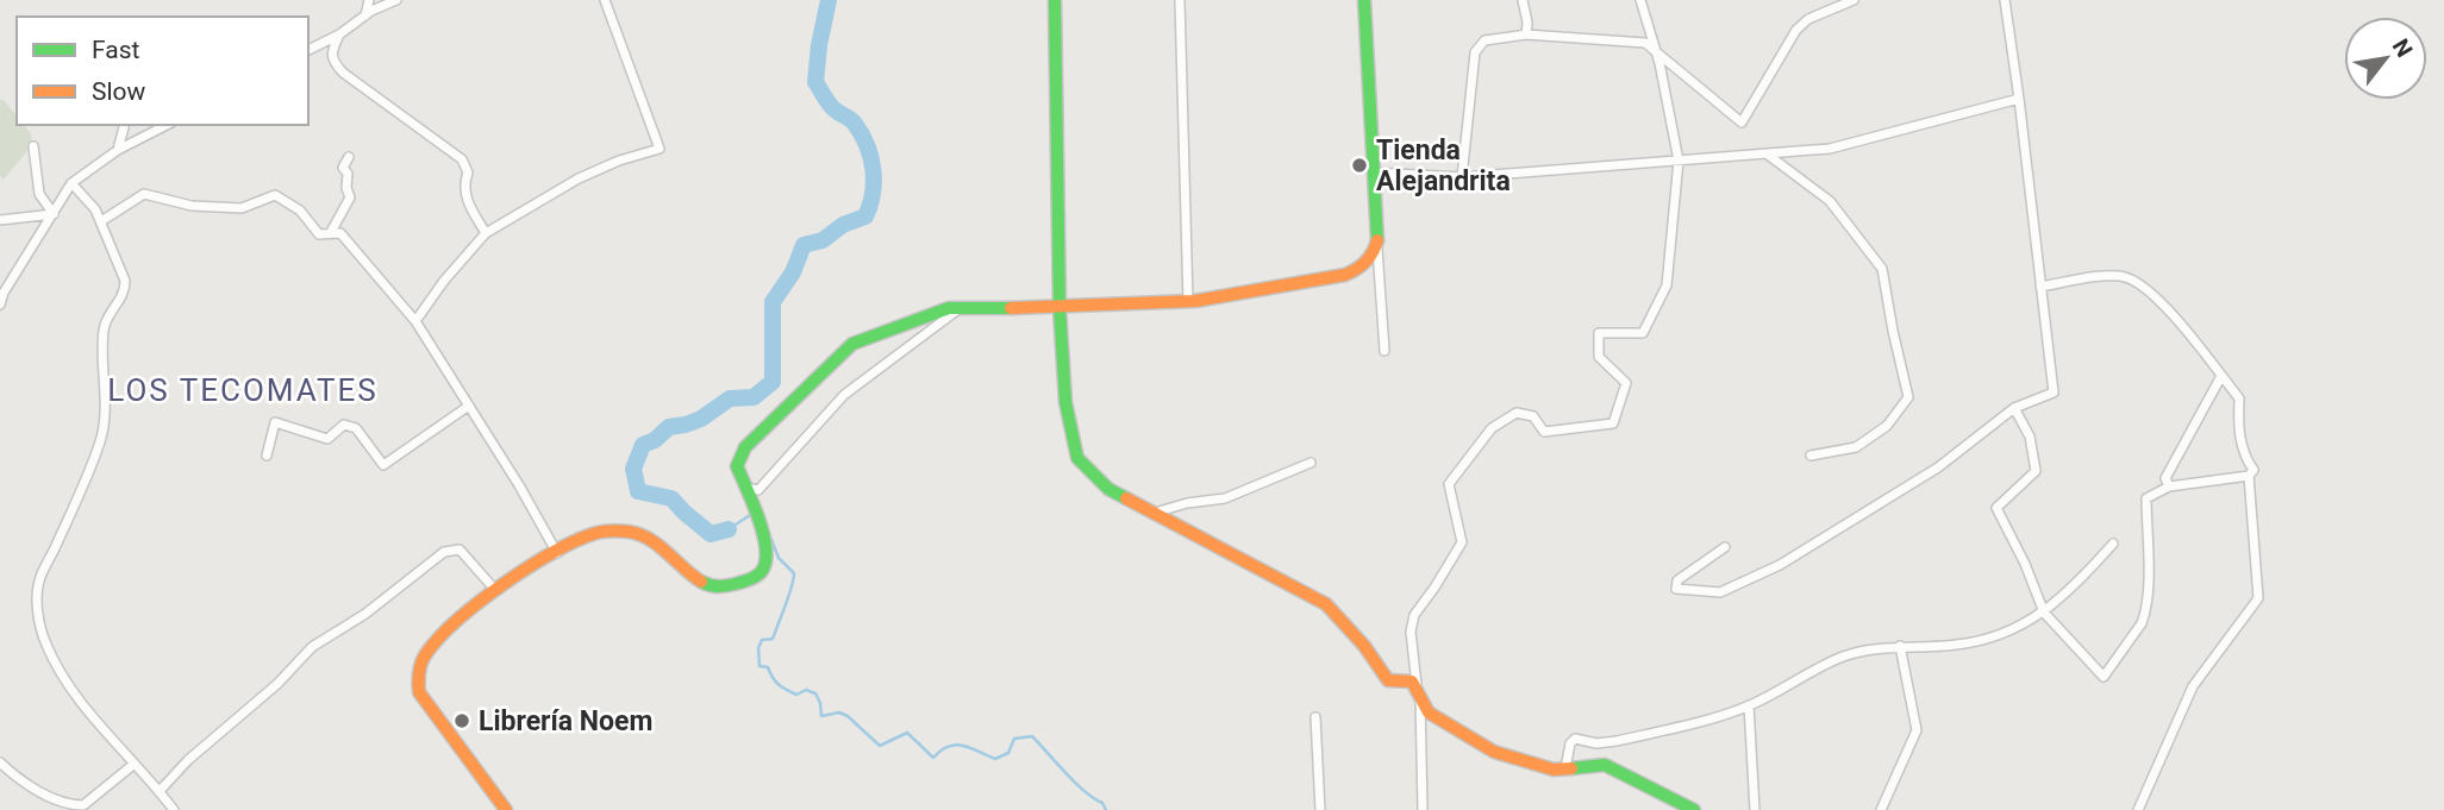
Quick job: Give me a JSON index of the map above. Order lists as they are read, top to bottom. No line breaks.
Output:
{"districts":["LOS TECOMATES"],"places":["Tienda Alejandrita","Librería Noem"],"legend":["Fast","Slow"],"north":"top right"}
